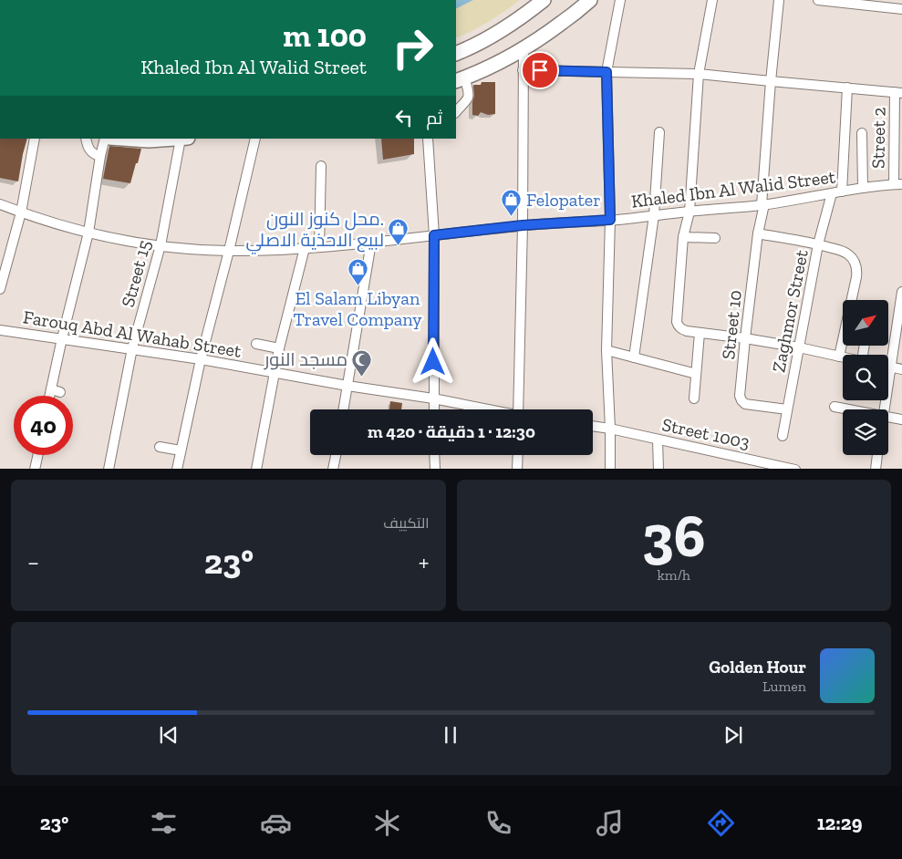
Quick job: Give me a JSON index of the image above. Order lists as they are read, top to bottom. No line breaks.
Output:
{"streets":{"street":["Street 2","Khaled Ibn Al Walid Street","Street 15","Zaghmor Street","Street 10","Farouq Abd Al Wahab Street","Street 1003"]},"crossings":[["Street 2","Khaled Ibn Al Walid Street"],["Khaled Ibn Al Walid Street","Street 15"],["Khaled Ibn Al Walid Street","Zaghmor Street"],["Khaled Ibn Al Walid Street","Street 10"],["Street 15","Farouq Abd Al Wahab Street"],["Zaghmor Street","Street 10"]],"places":{"shop":["Felopater","محل كنوز النون. لبيع الاحذية الاصلي","El Salam Libyan Travel Company"],"mosque":["مسجد النور"]},"north":"top right","page":{"turn":["100 m","Khaled Ibn Al Walid Street"],"then":"ثم","limit":"40","trip":"12:30 · 1 دقيقة · 420 m","tile":[["36","km/h"],"التكييف"],"heat":["−","23°","+"],"song":["Golden Hour","Lumen"],"tabs":["12:29","23°"]}}
